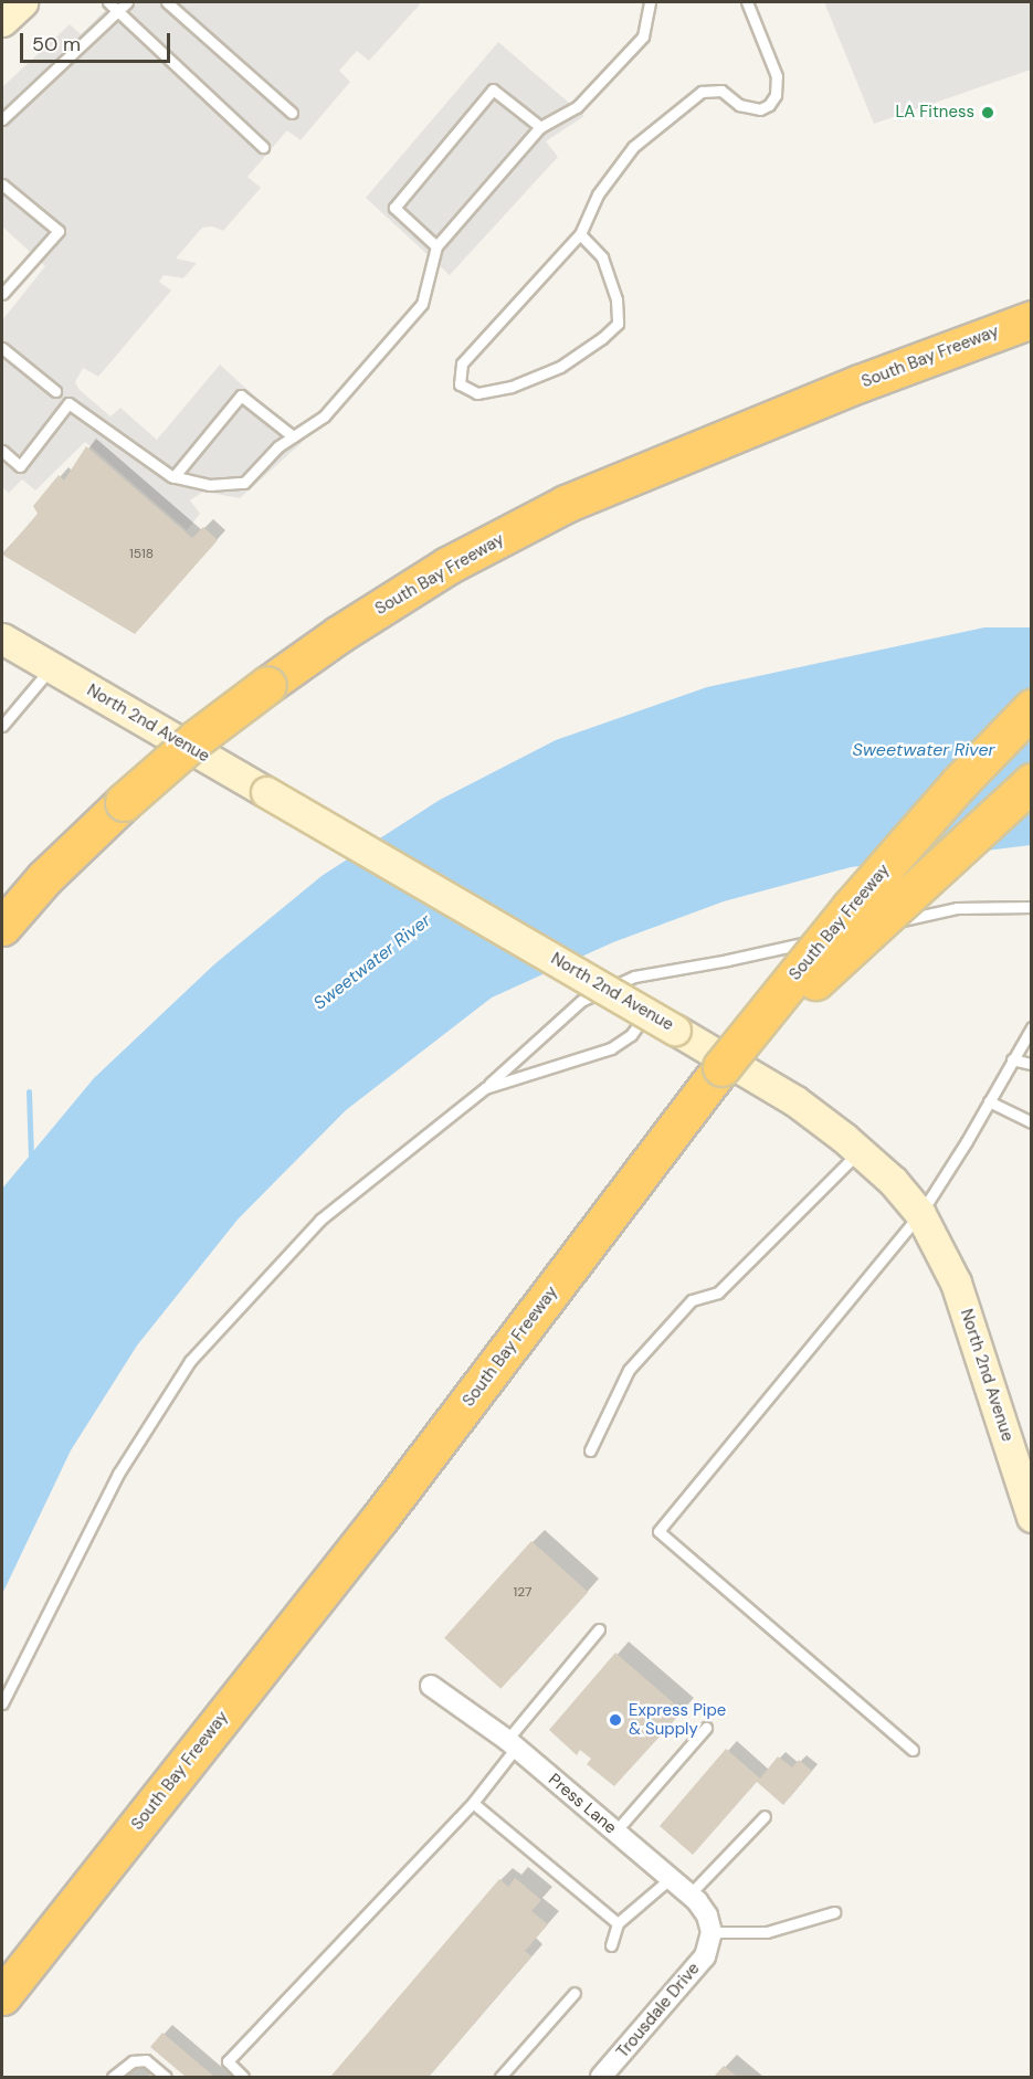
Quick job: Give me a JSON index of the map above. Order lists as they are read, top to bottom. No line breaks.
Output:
{"streets":{"highway":["South Bay Freeway"],"street":["North 2nd Avenue","Press Lane","Trousdale Drive"]},"crossings":[["Press Lane","Trousdale Drive"]],"water":["Sweetwater River"],"places":["LA Fitness","Express Pipe & Supply"],"house_numbers":["1518","127"],"scale_bar":"50 m"}
